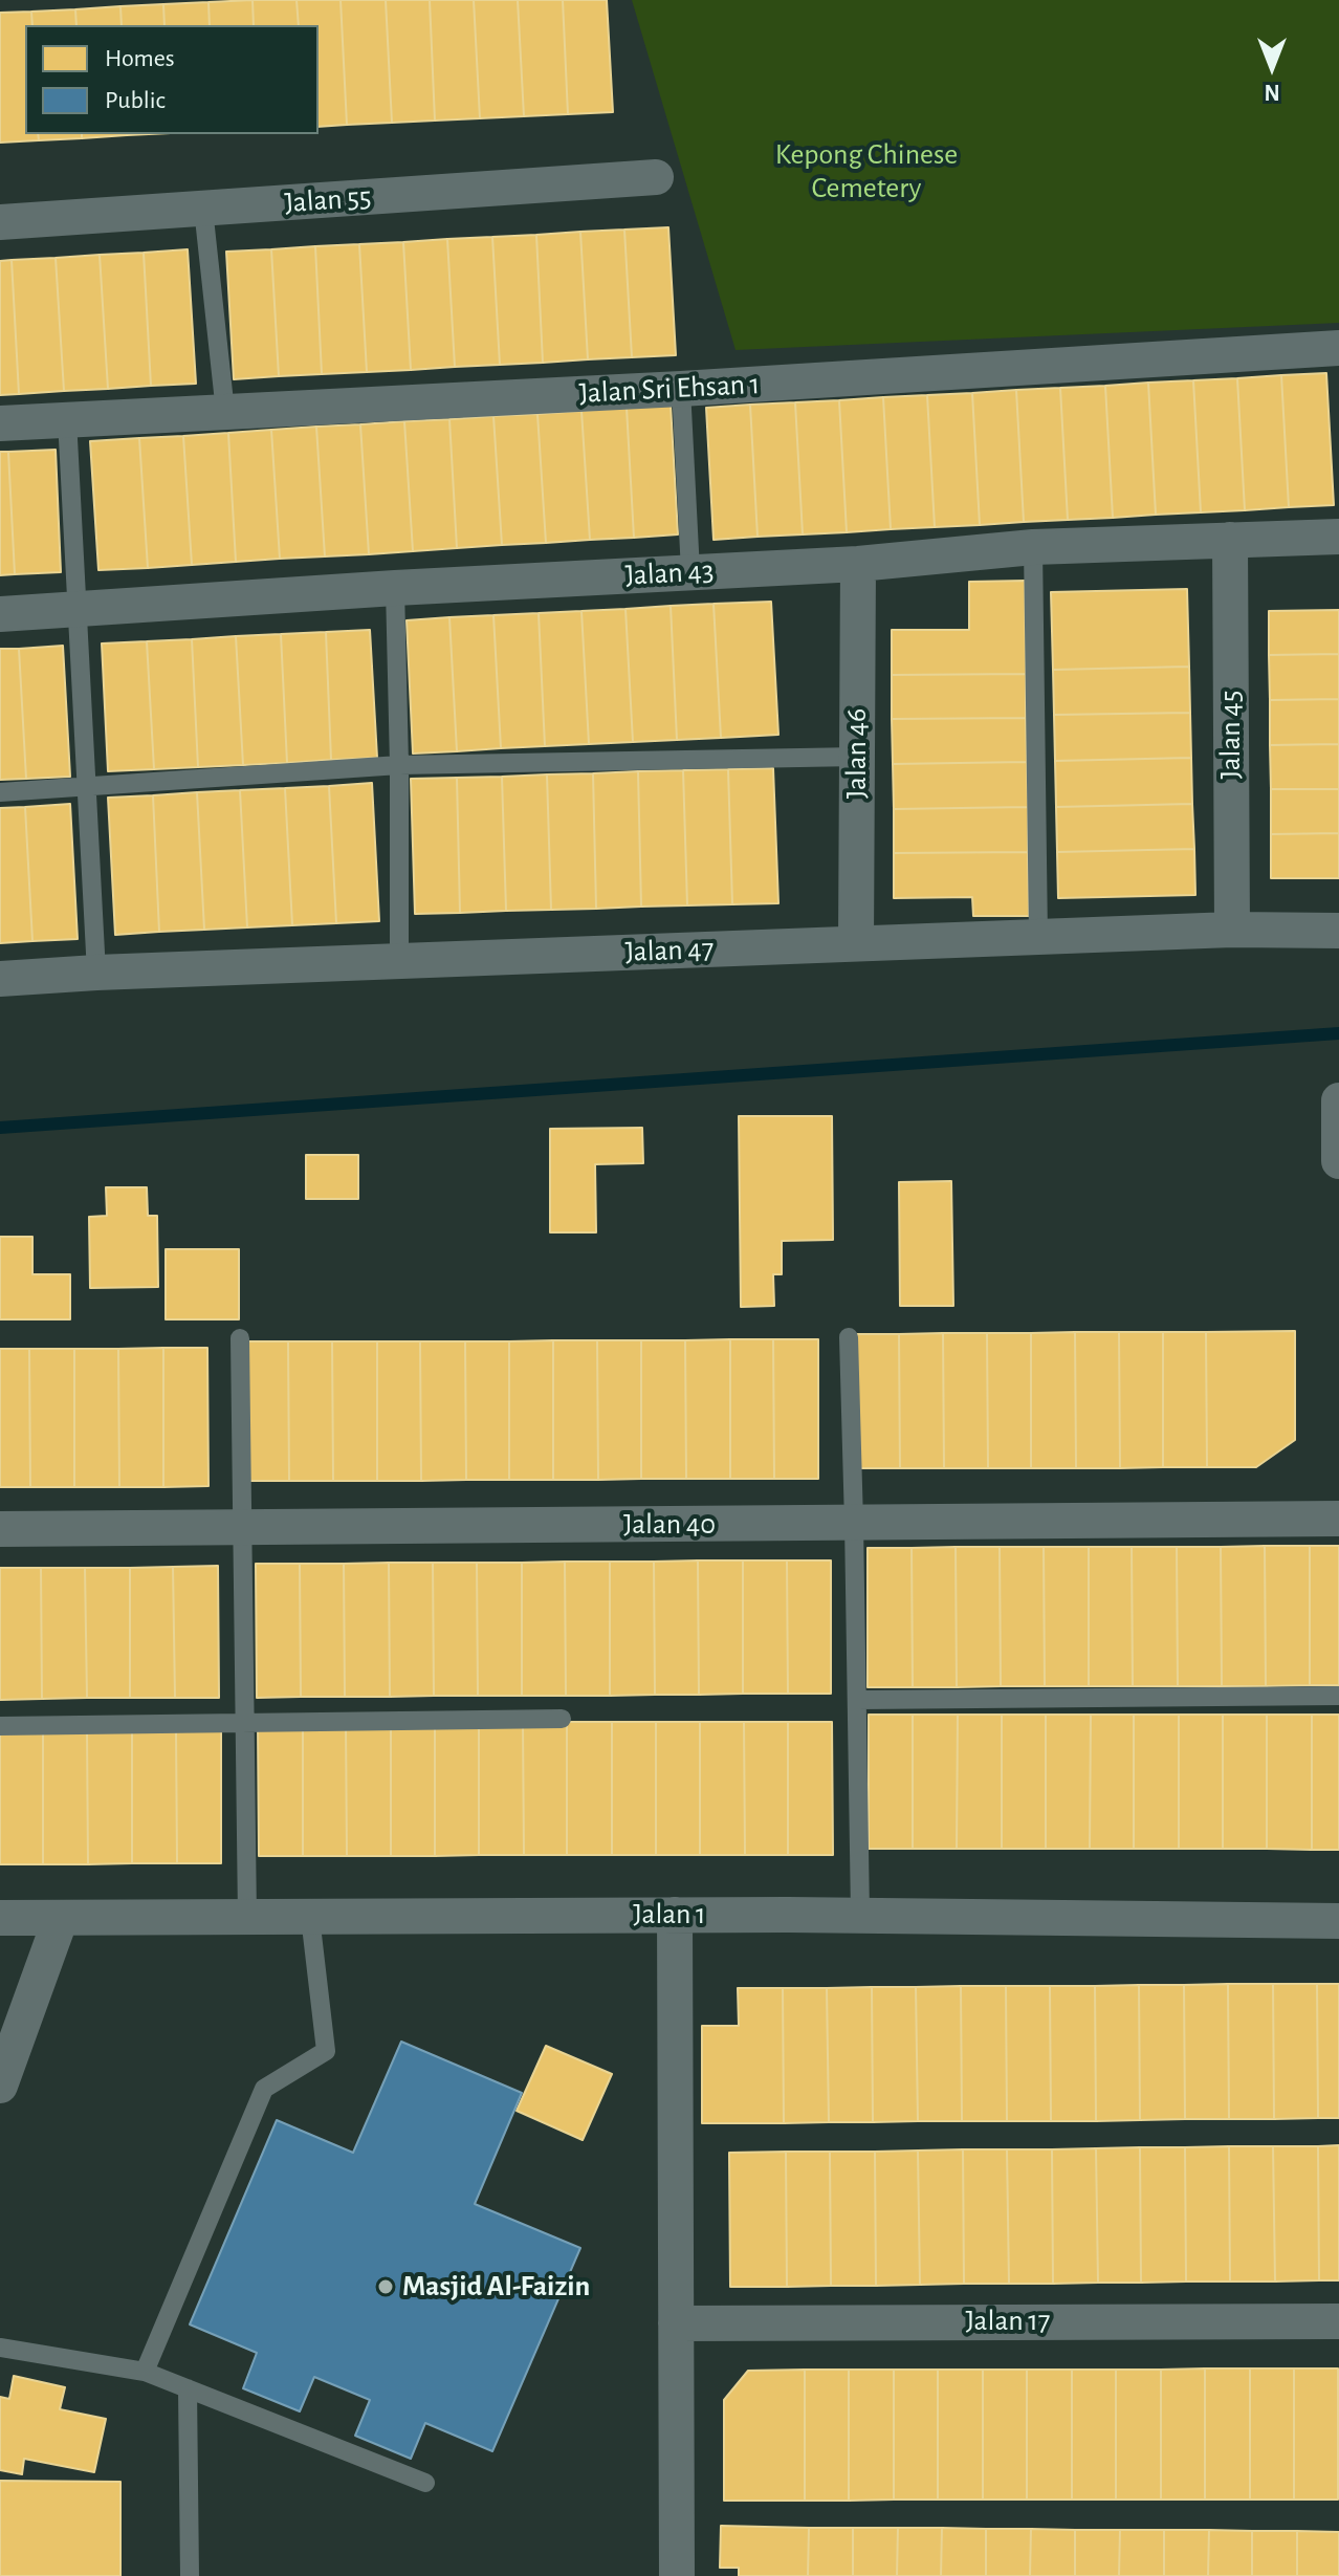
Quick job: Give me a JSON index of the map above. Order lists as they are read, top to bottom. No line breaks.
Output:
{"streets":{"street":["Jalan 55","Jalan Sri Ehsan 1","Jalan 43","Jalan 45","Jalan 46","Jalan 47","Jalan 40","Jalan 1","Jalan 17"]},"crossings":[["Jalan 43","Jalan 45"],["Jalan 43","Jalan 46"],["Jalan 45","Jalan 47"],["Jalan 46","Jalan 47"]],"parks":["Kepong Chinese Cemetery"],"places":["Masjid Al-Faizin"],"legend":["Homes","Public"],"north":"bottom"}
